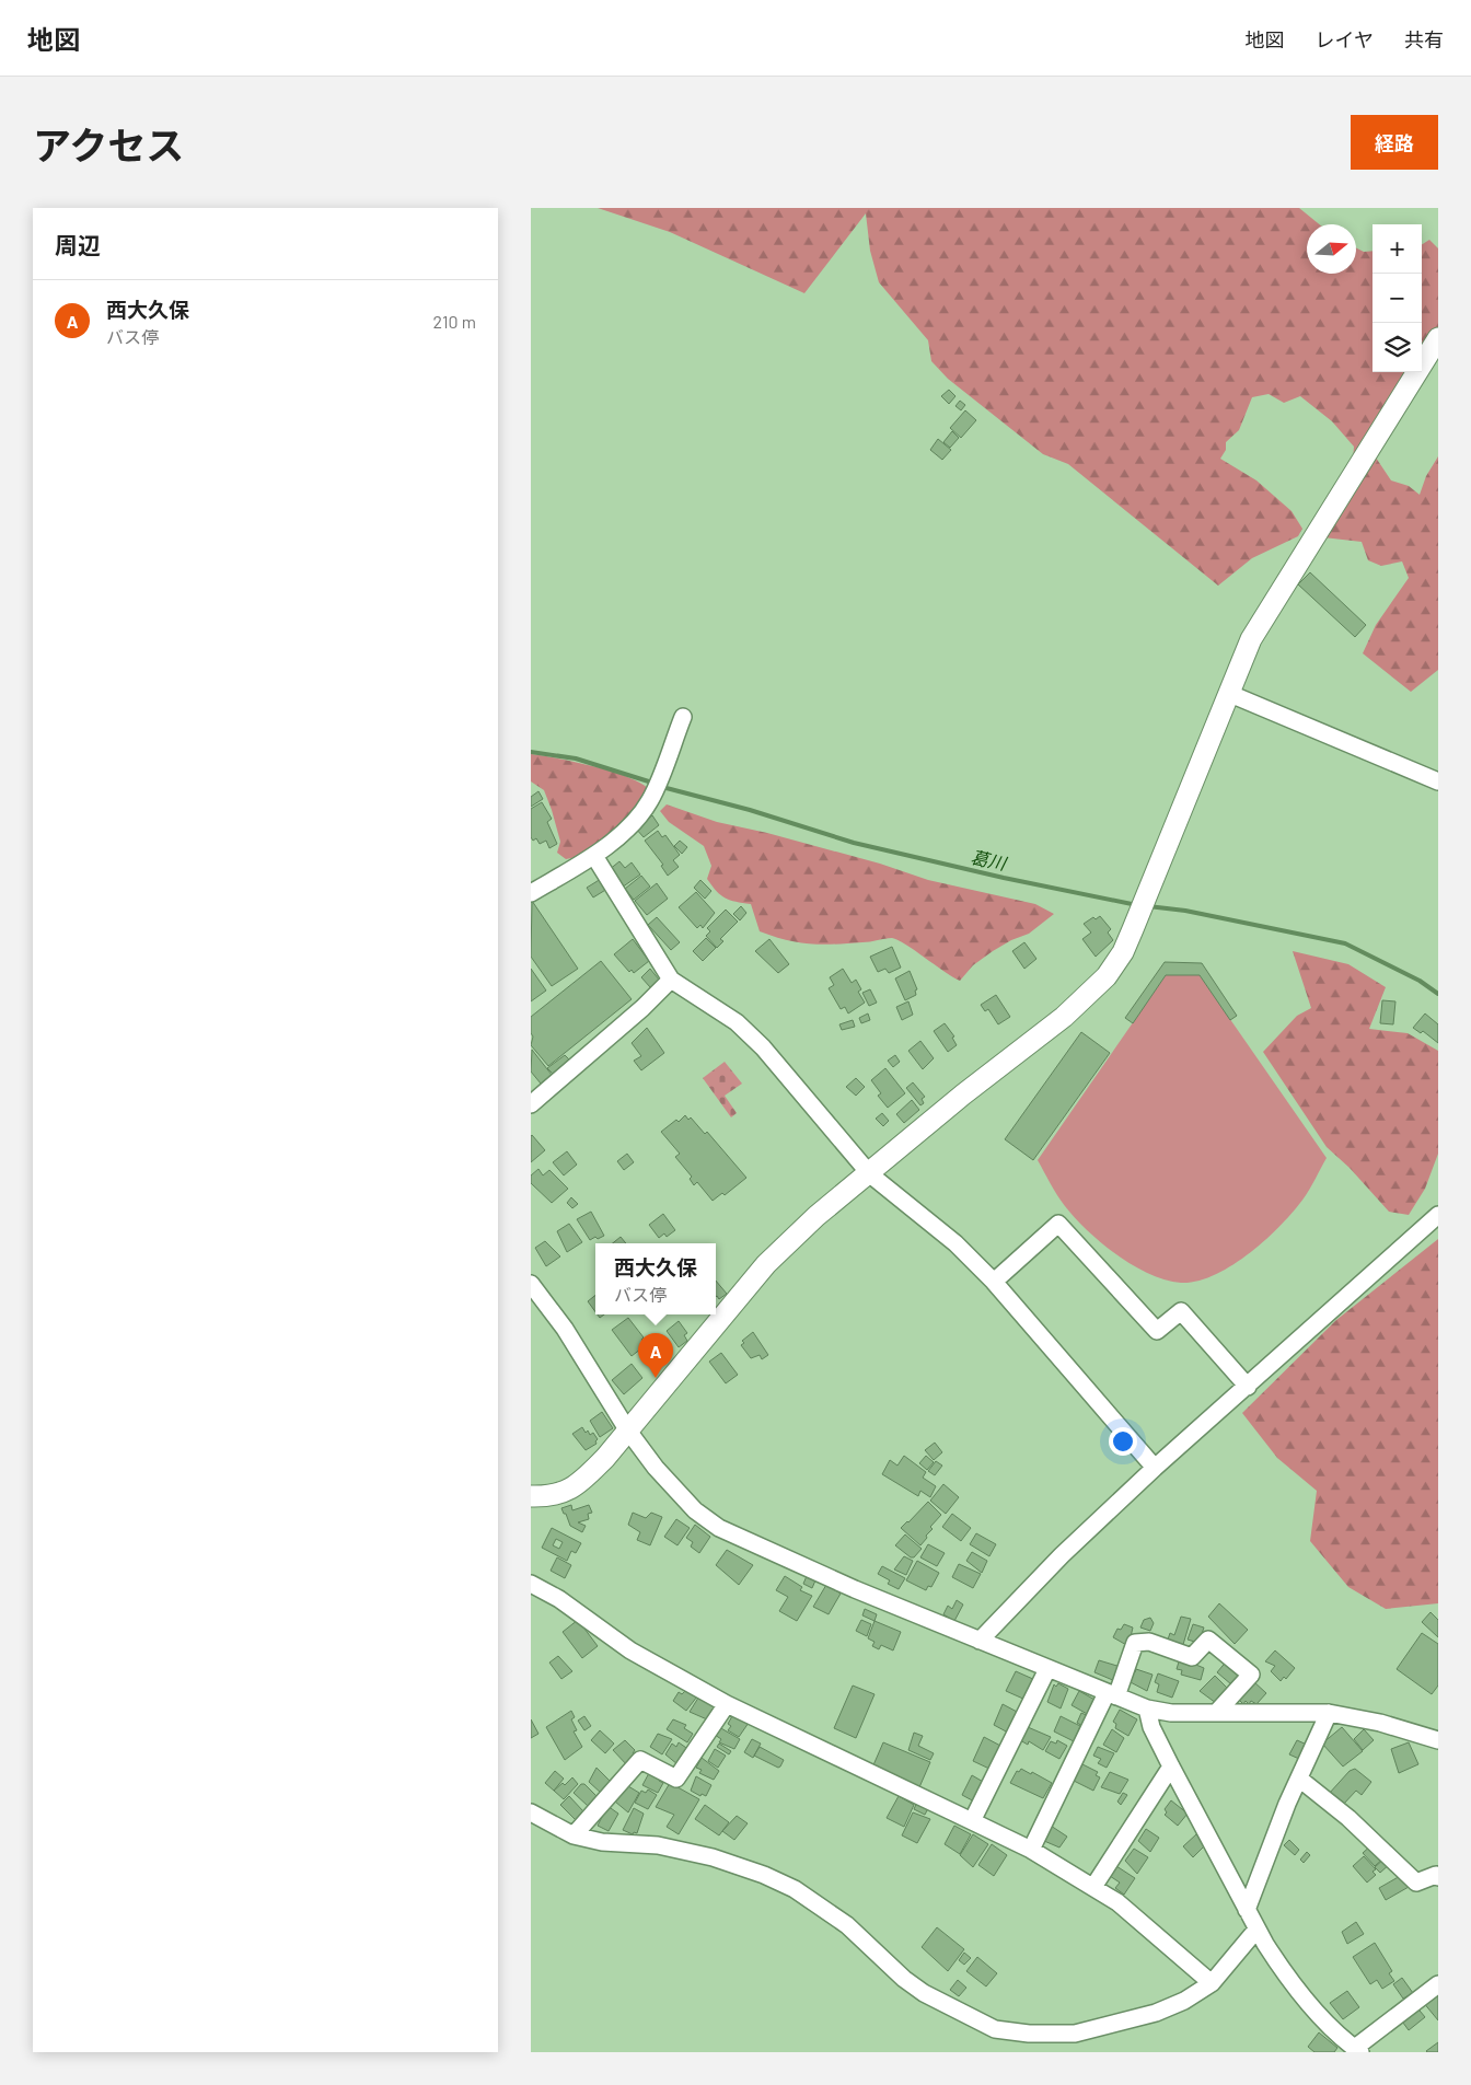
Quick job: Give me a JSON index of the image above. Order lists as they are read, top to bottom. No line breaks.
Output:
{"water":["葛川"],"north":"right","page":{"header":"地図","nav":["地図","レイヤ","共有"],"title":"アクセス","buttons":"経路","heading":"周辺","map_buttons":["+","−"],"list":[{"mark":"A","name":"西大久保","note":"バス停","value":"210 m"}],"popup":["西大久保","バス停"],"pins":"A"}}
